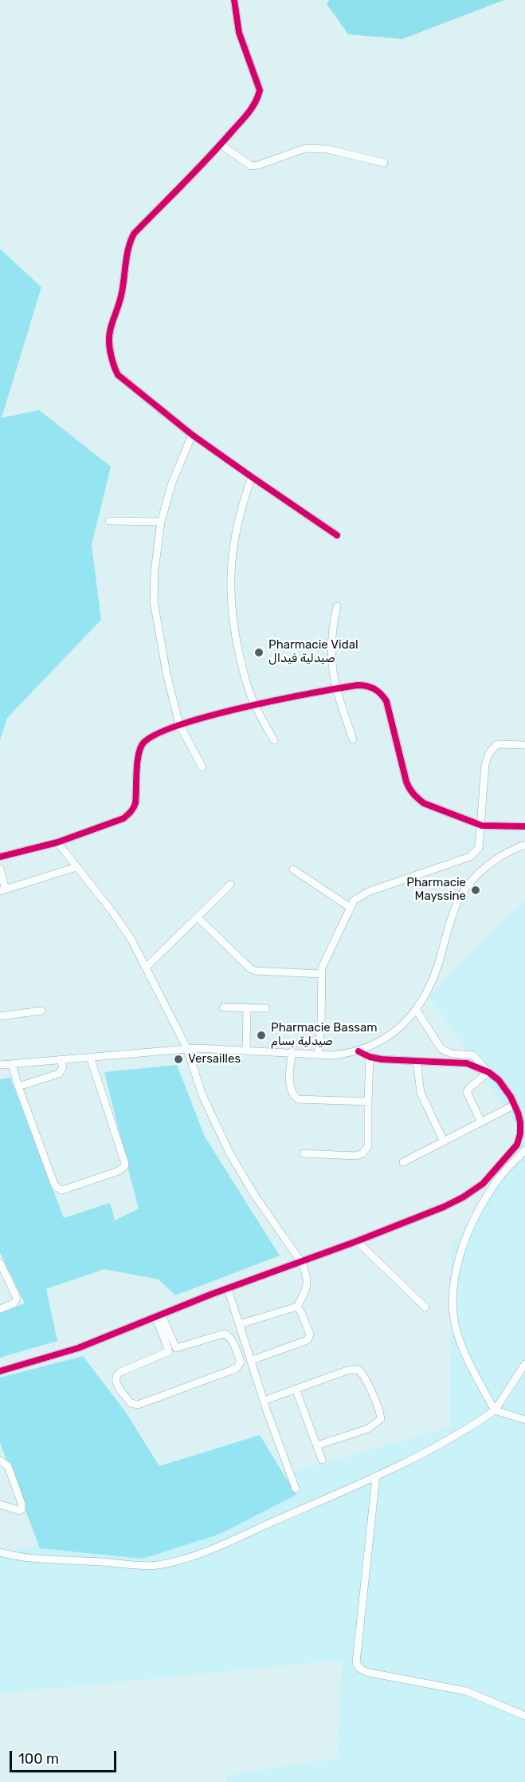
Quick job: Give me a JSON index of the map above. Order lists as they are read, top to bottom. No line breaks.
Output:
{"places":["Pharmacie Vidal صيدلية فيدال","Pharmacie Mayssine","Pharmacie Bassam صيدلية بسام","Versailles"],"scale_bar":"100 m"}
